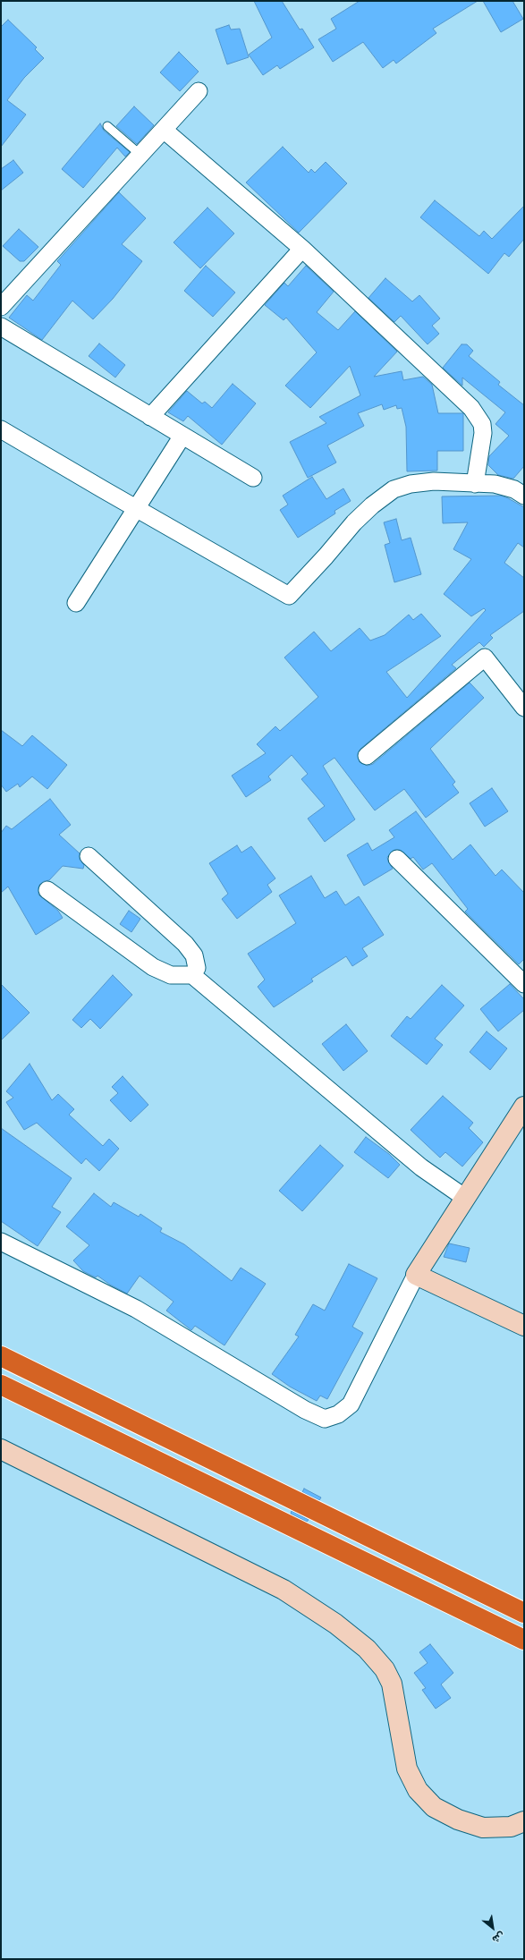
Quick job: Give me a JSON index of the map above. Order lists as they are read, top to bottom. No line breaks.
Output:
{"north":"bottom right"}
